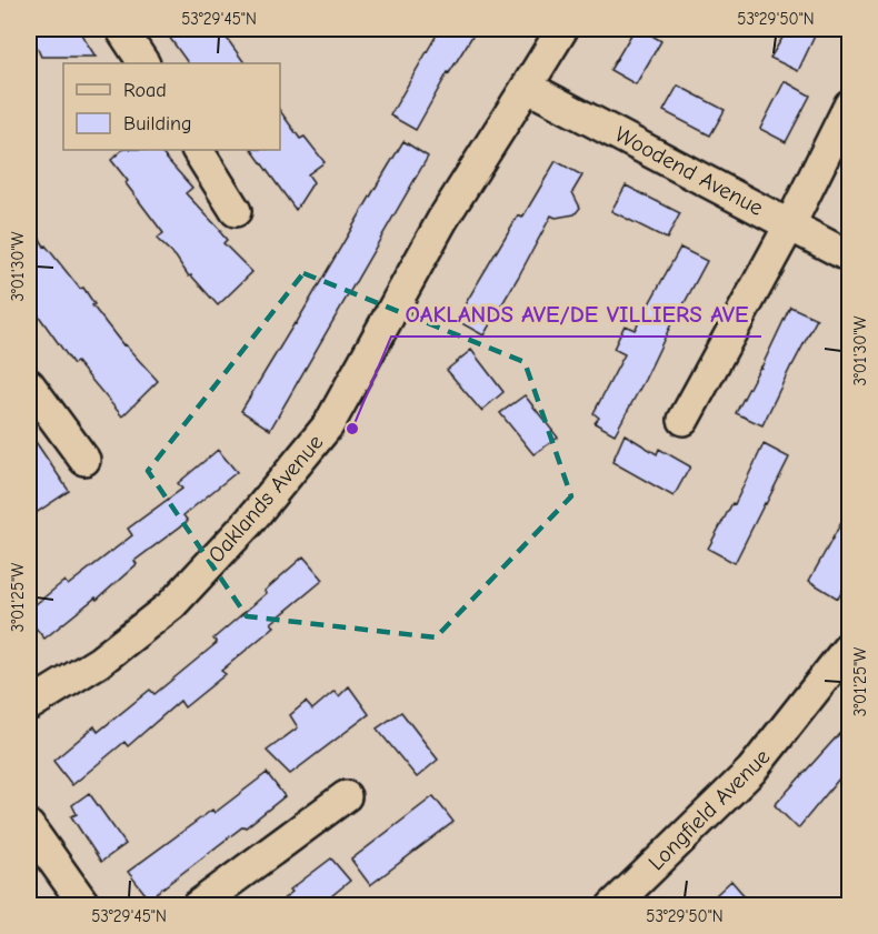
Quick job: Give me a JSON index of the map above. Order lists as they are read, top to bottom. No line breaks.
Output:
{"streets":{"street":["Woodend Avenue","Oaklands Avenue","Longfield Avenue"]},"crossings":[["Woodend Avenue","Oaklands Avenue"]],"places":["OAKLANDS AVE/DE VILLIERS AVE"],"legend":["Road","Building"],"coordinates":["53°29'45\"N","53°29'50\"N","3°01'30\"W","3°01'25\"W"]}
